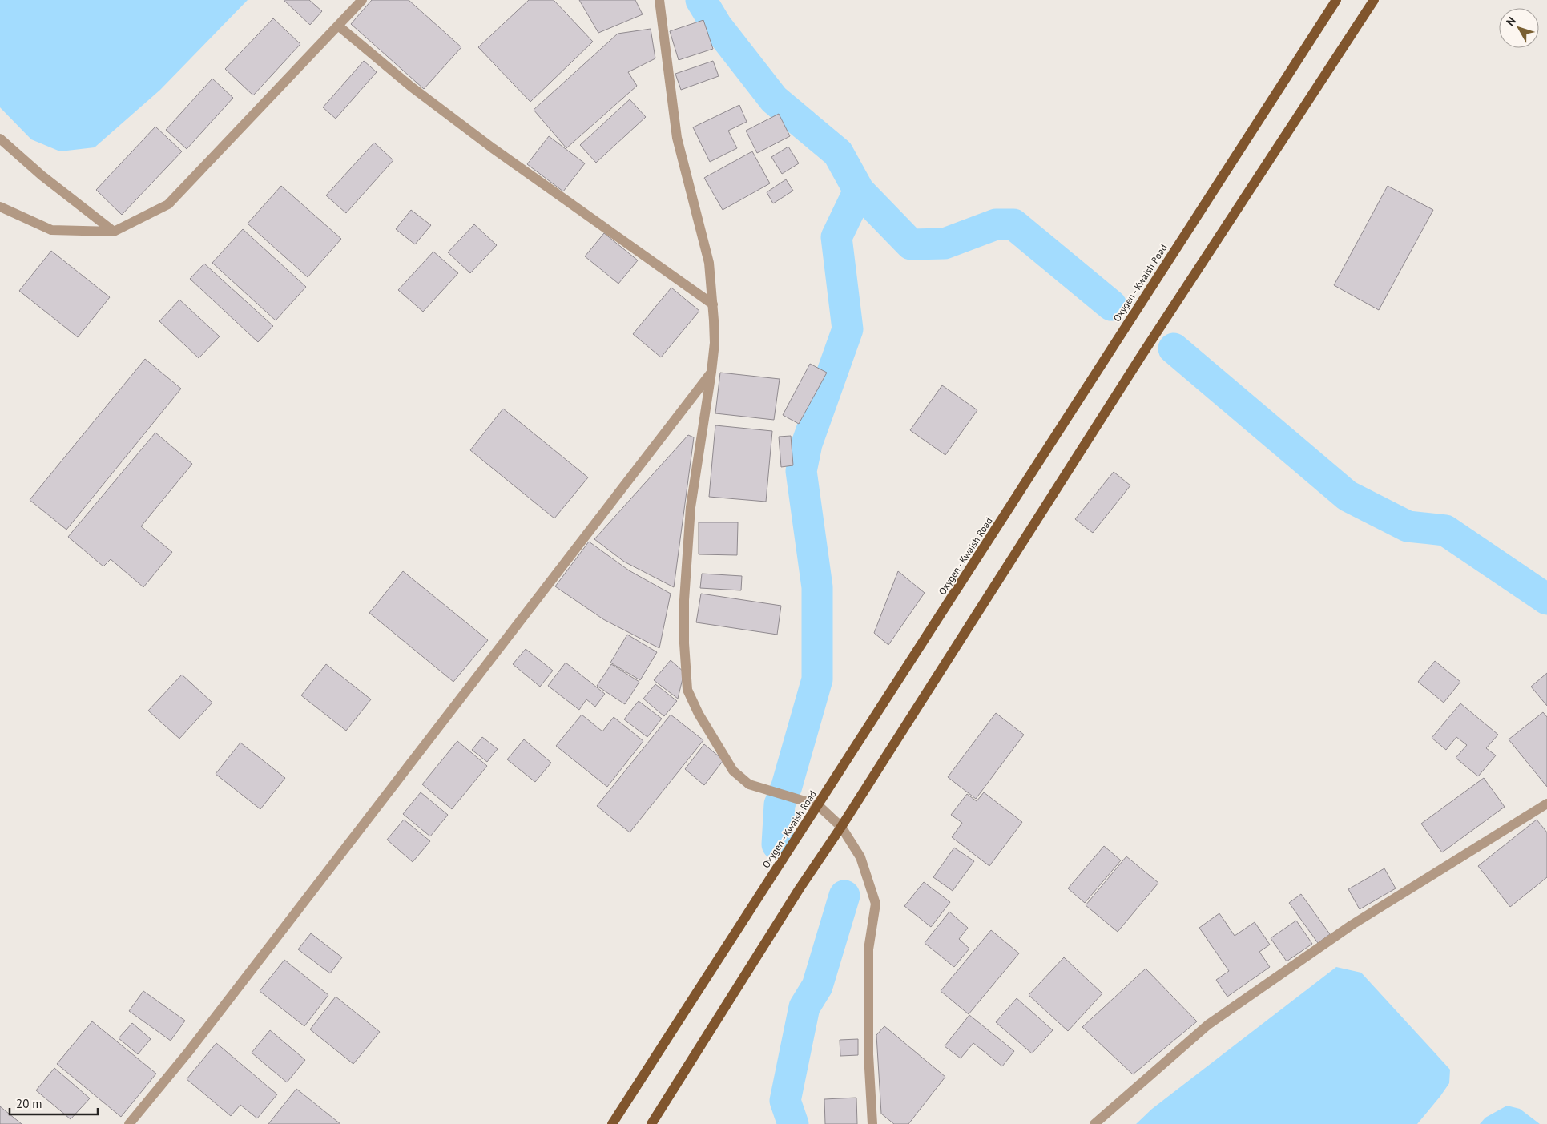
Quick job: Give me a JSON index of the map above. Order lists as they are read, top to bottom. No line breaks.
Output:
{"streets":{"main road":["Oxygen - Kwaish Road"]},"scale_bar":"20 m","north":"top left"}
